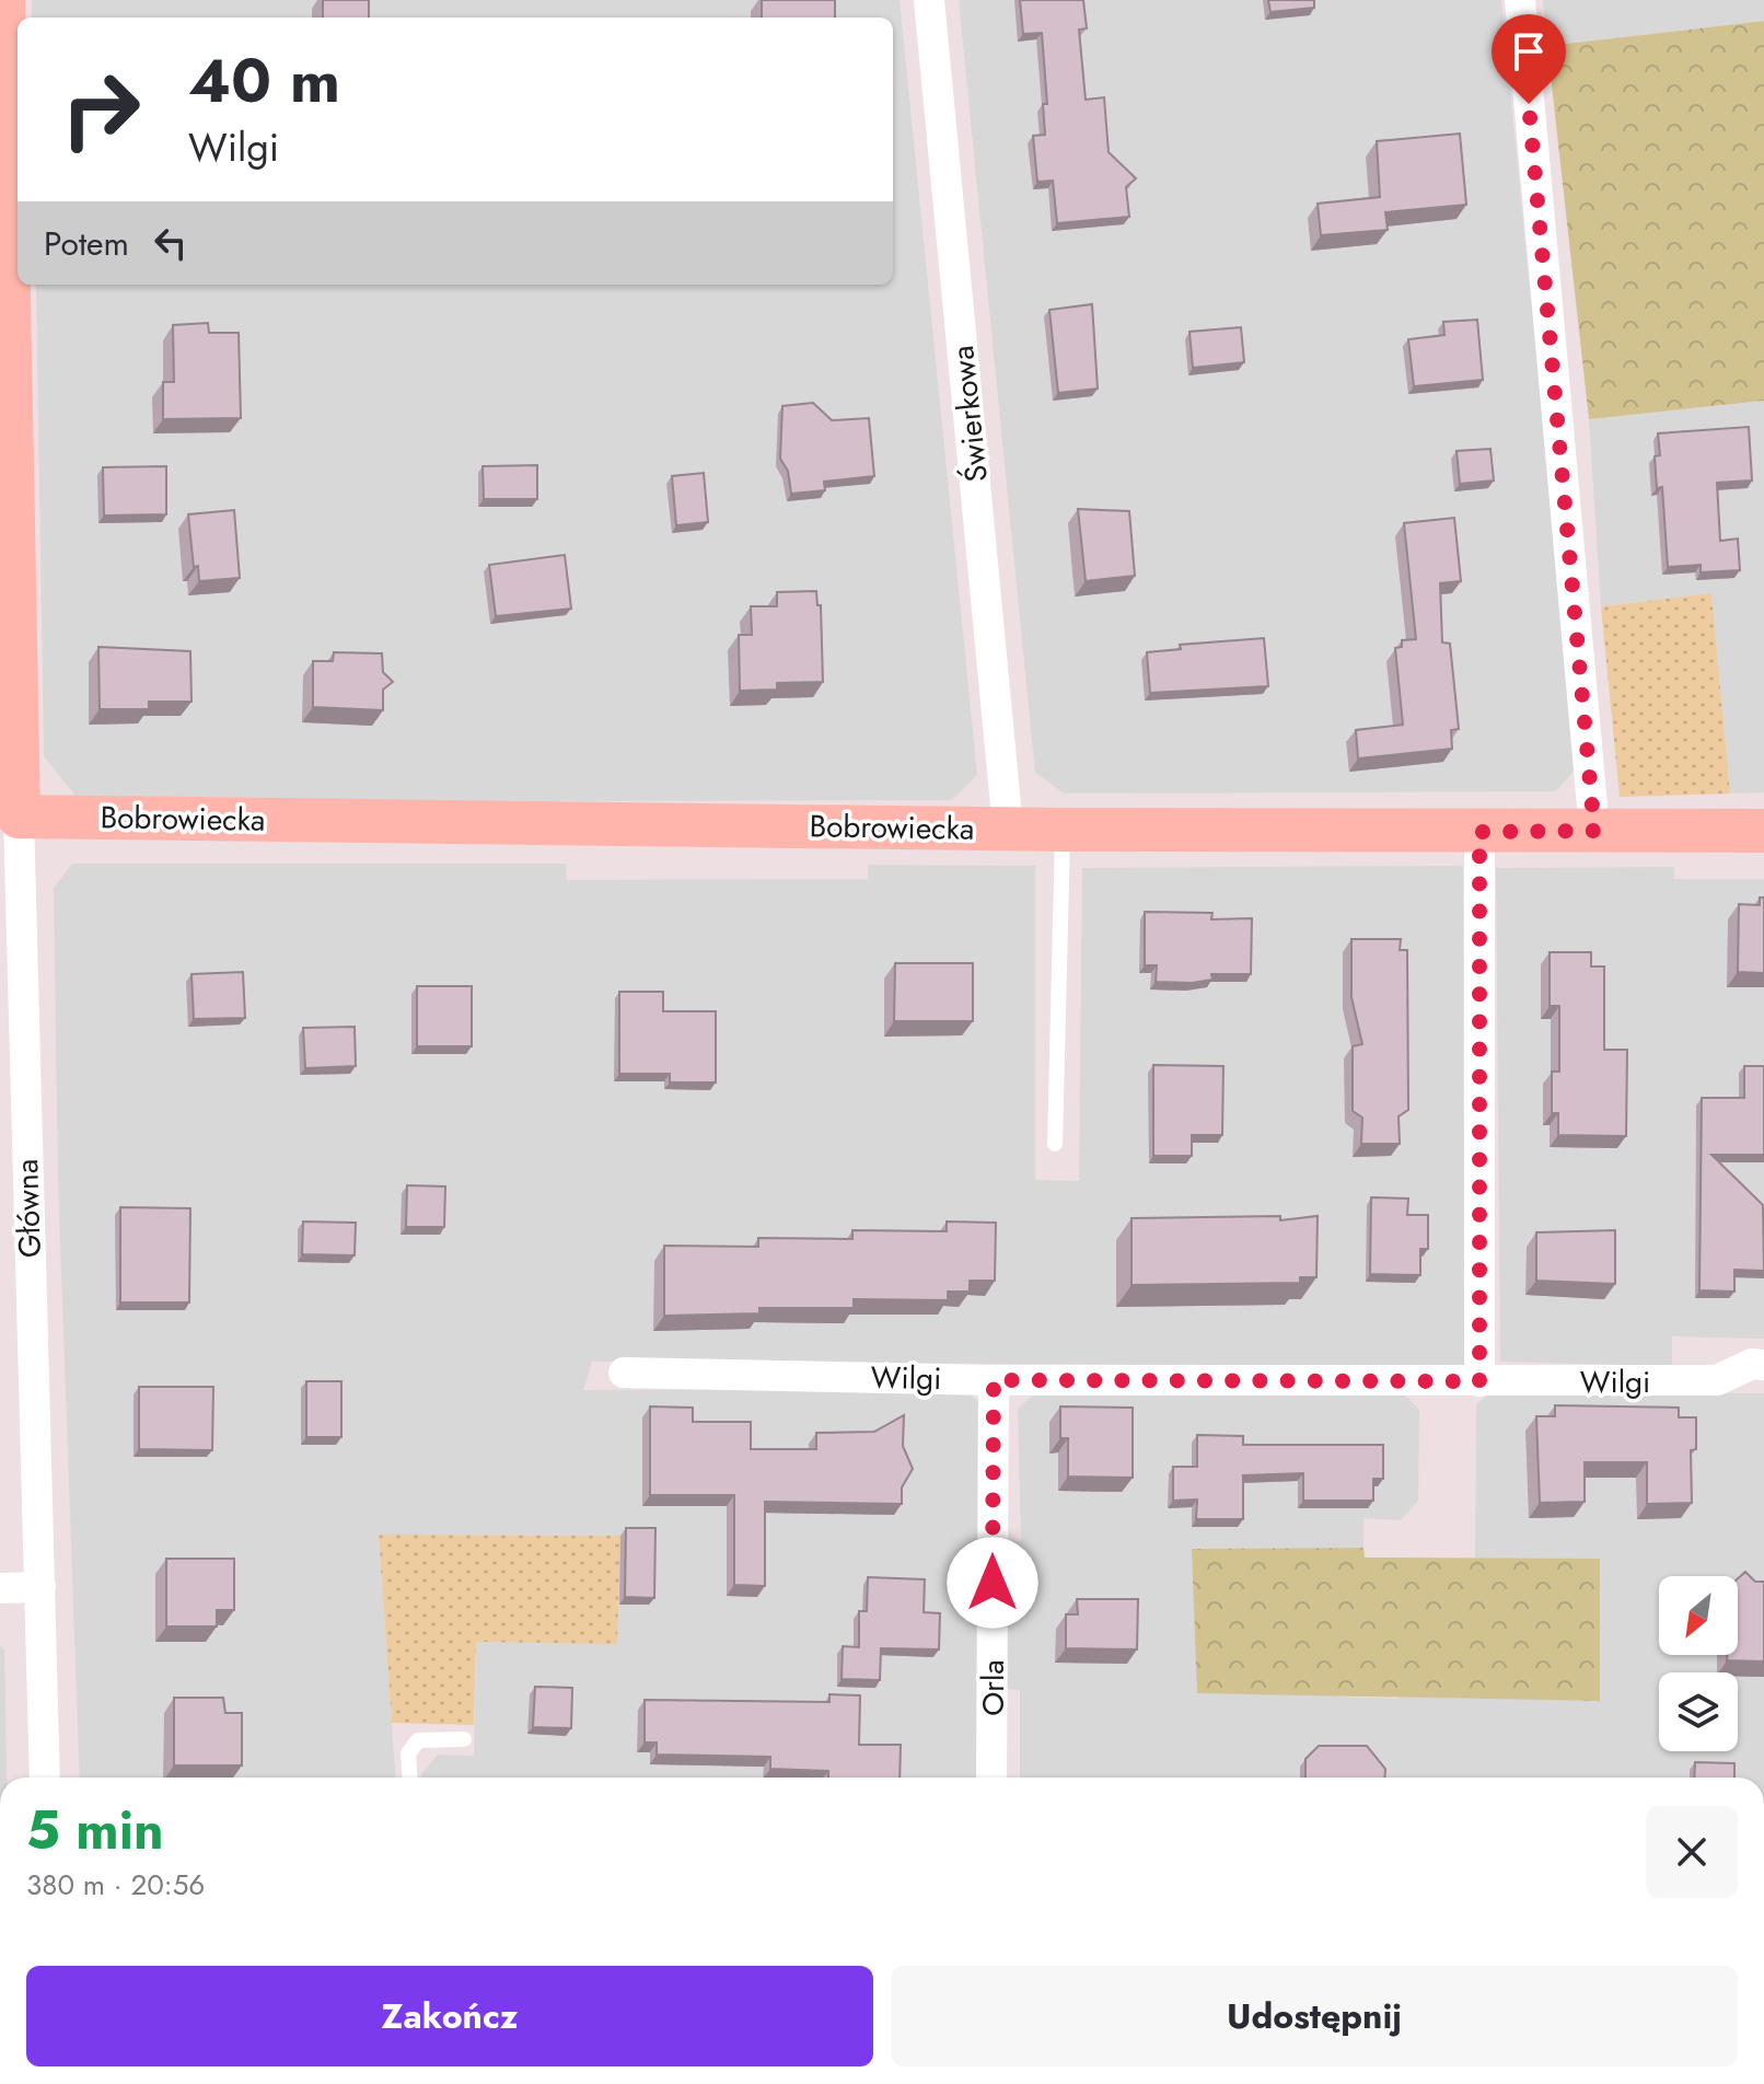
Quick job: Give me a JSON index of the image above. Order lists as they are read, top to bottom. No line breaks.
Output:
{"streets":{"street":["Świerkowa","Bobrowiecka","Główna","Wilgi","Orla"]},"crossings":[["Świerkowa","Bobrowiecka"],["Bobrowiecka","Główna"],["Wilgi","Orla"]],"north":"bottom left","page":{"turn":["40 m","Wilgi"],"then":"Potem","heading":["5 min","380 m · 20:56"],"buttons":["Zakończ","Udostępnij"]}}
